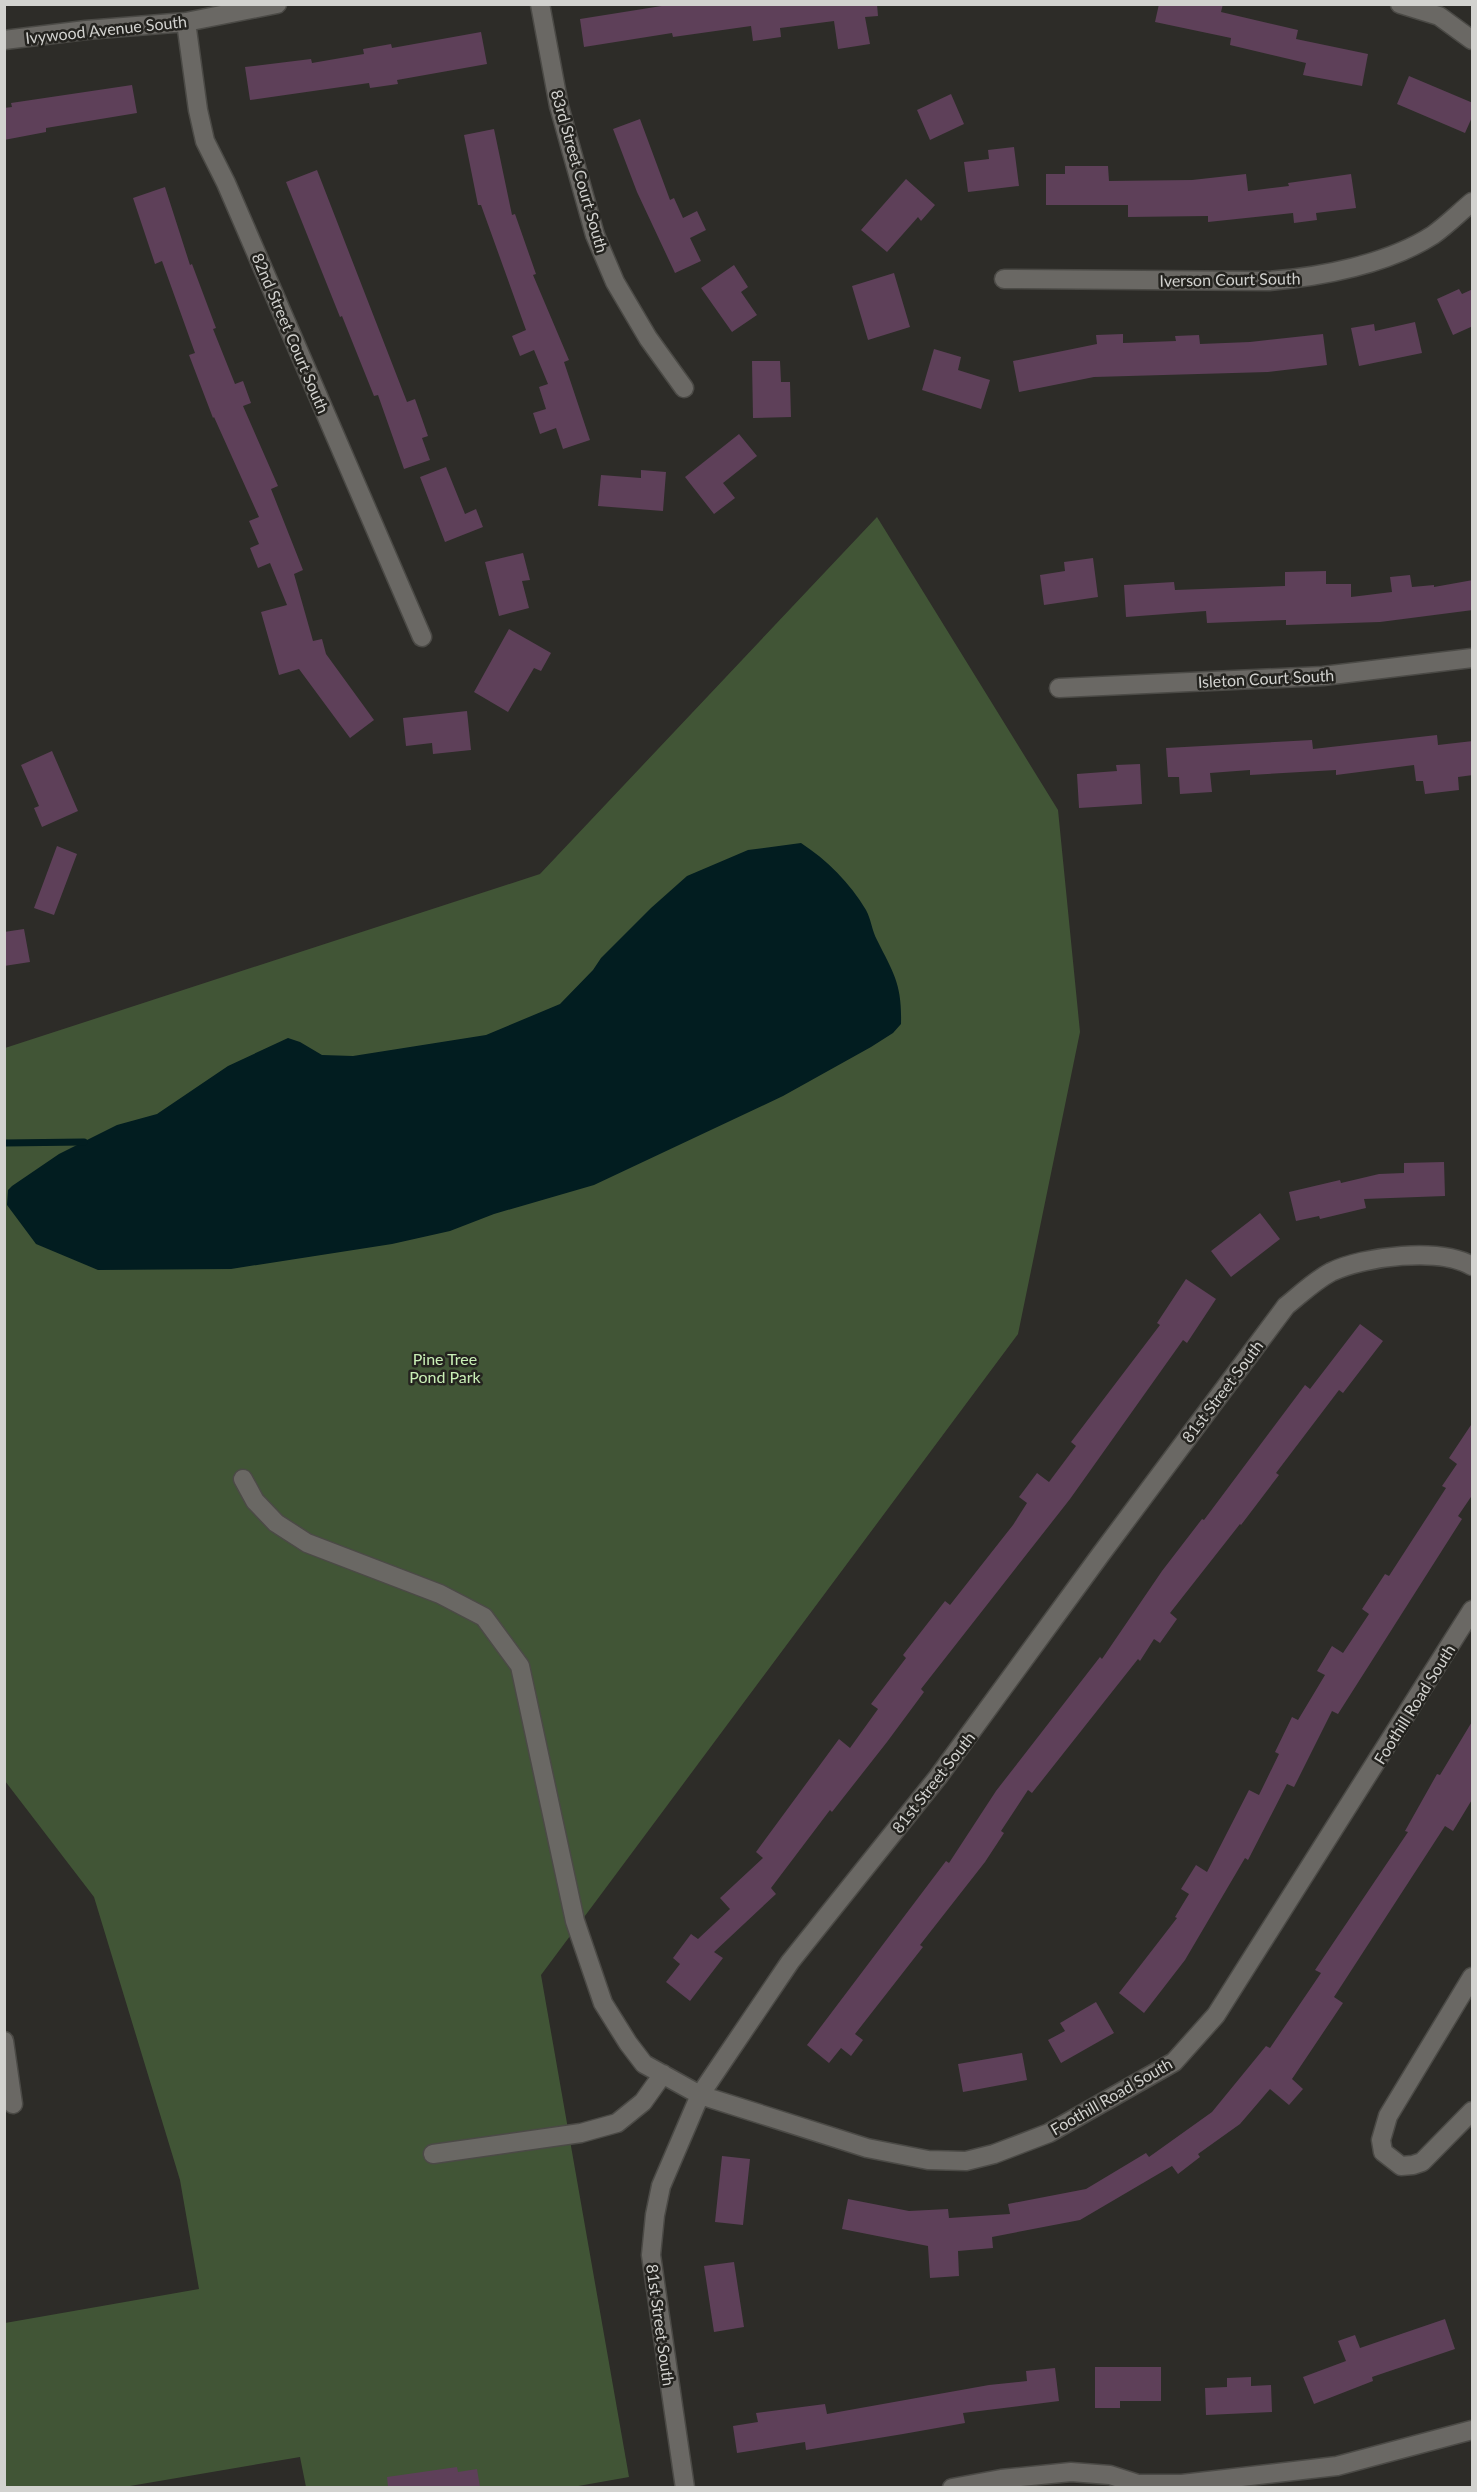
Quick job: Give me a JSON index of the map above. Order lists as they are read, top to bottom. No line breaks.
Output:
{"streets":{"street":["Ivywood Avenue South","83rd Street Court South","Iverson Court South","82nd Street Court South","Isleton Court South","81st Street South","Foothill Road South"]},"crossings":[["Ivywood Avenue South","82nd Street Court South"],["81st Street South","Foothill Road South"]],"parks":["Pine Tree Pond Park"]}
